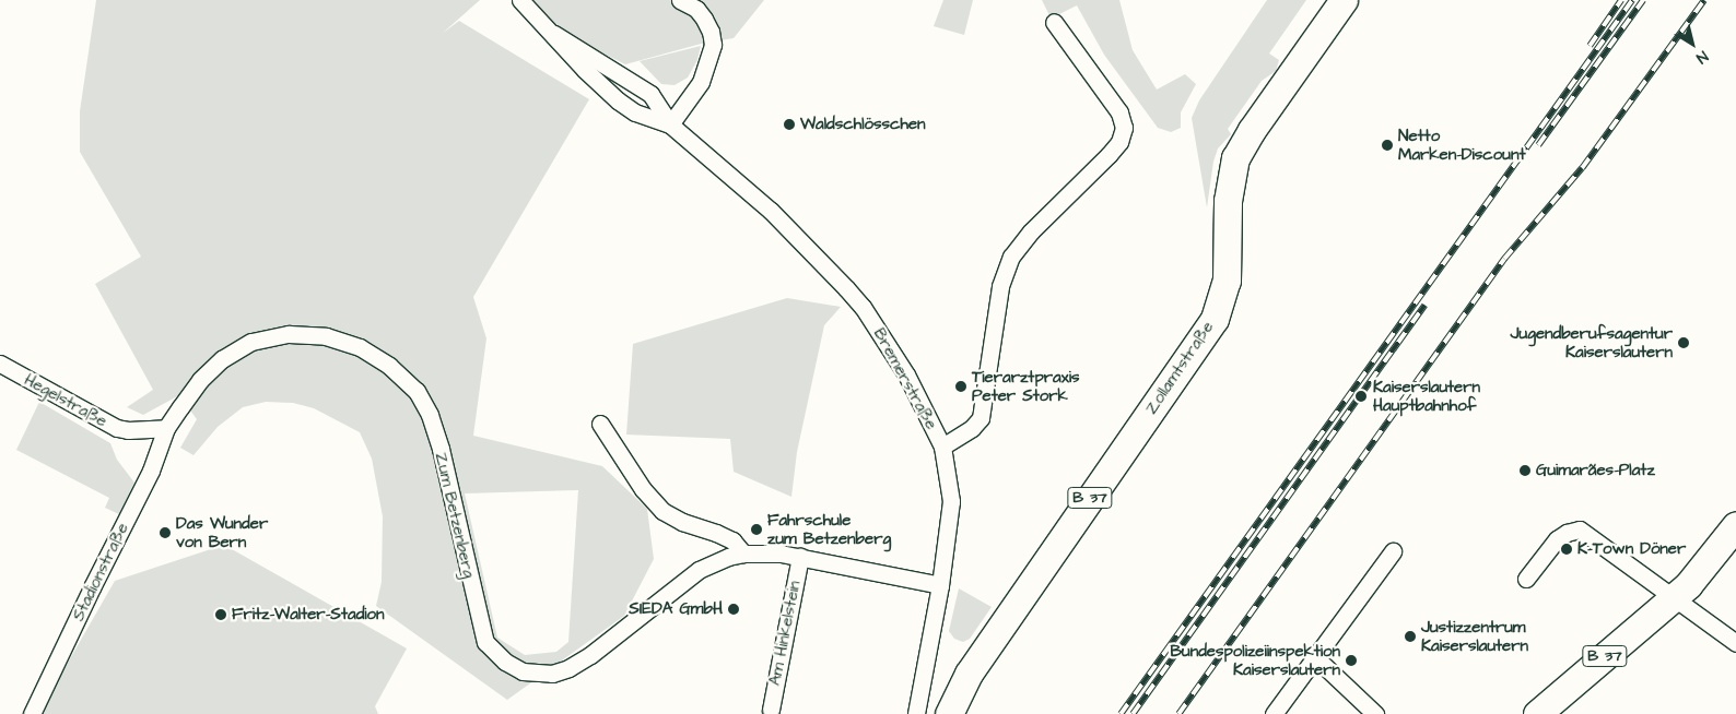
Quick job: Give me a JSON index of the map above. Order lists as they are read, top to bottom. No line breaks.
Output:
{"streets":{"main road":["Zollamtstraße","B 37"],"street":["Bremerstraße","Hegelstraße","Zum Betzenberg","Stadionstraße","Am Hinkelstein"]},"crossings":[["Bremerstraße","Zum Betzenberg"],["Hegelstraße","Zum Betzenberg"],["Hegelstraße","Stadionstraße"],["Zum Betzenberg","Stadionstraße"],["Zum Betzenberg","Am Hinkelstein"]],"places":["Waldschlösschen","Netto Marken-Discount","Jugendberufsagentur Kaiserslautern","Tierarztpraxis Peter Stork","Kaiserslautern Hauptbahnhof","Guimarães-Platz","Fahrschule zum Betzenberg","Das Wunder von Bern","K-Town Döner","SIEDA GmbH","Fritz-Walter-Stadion","Justizzentrum Kaiserslautern","Bundespolizeiinspektion Kaiserslautern"],"north":"bottom right"}
